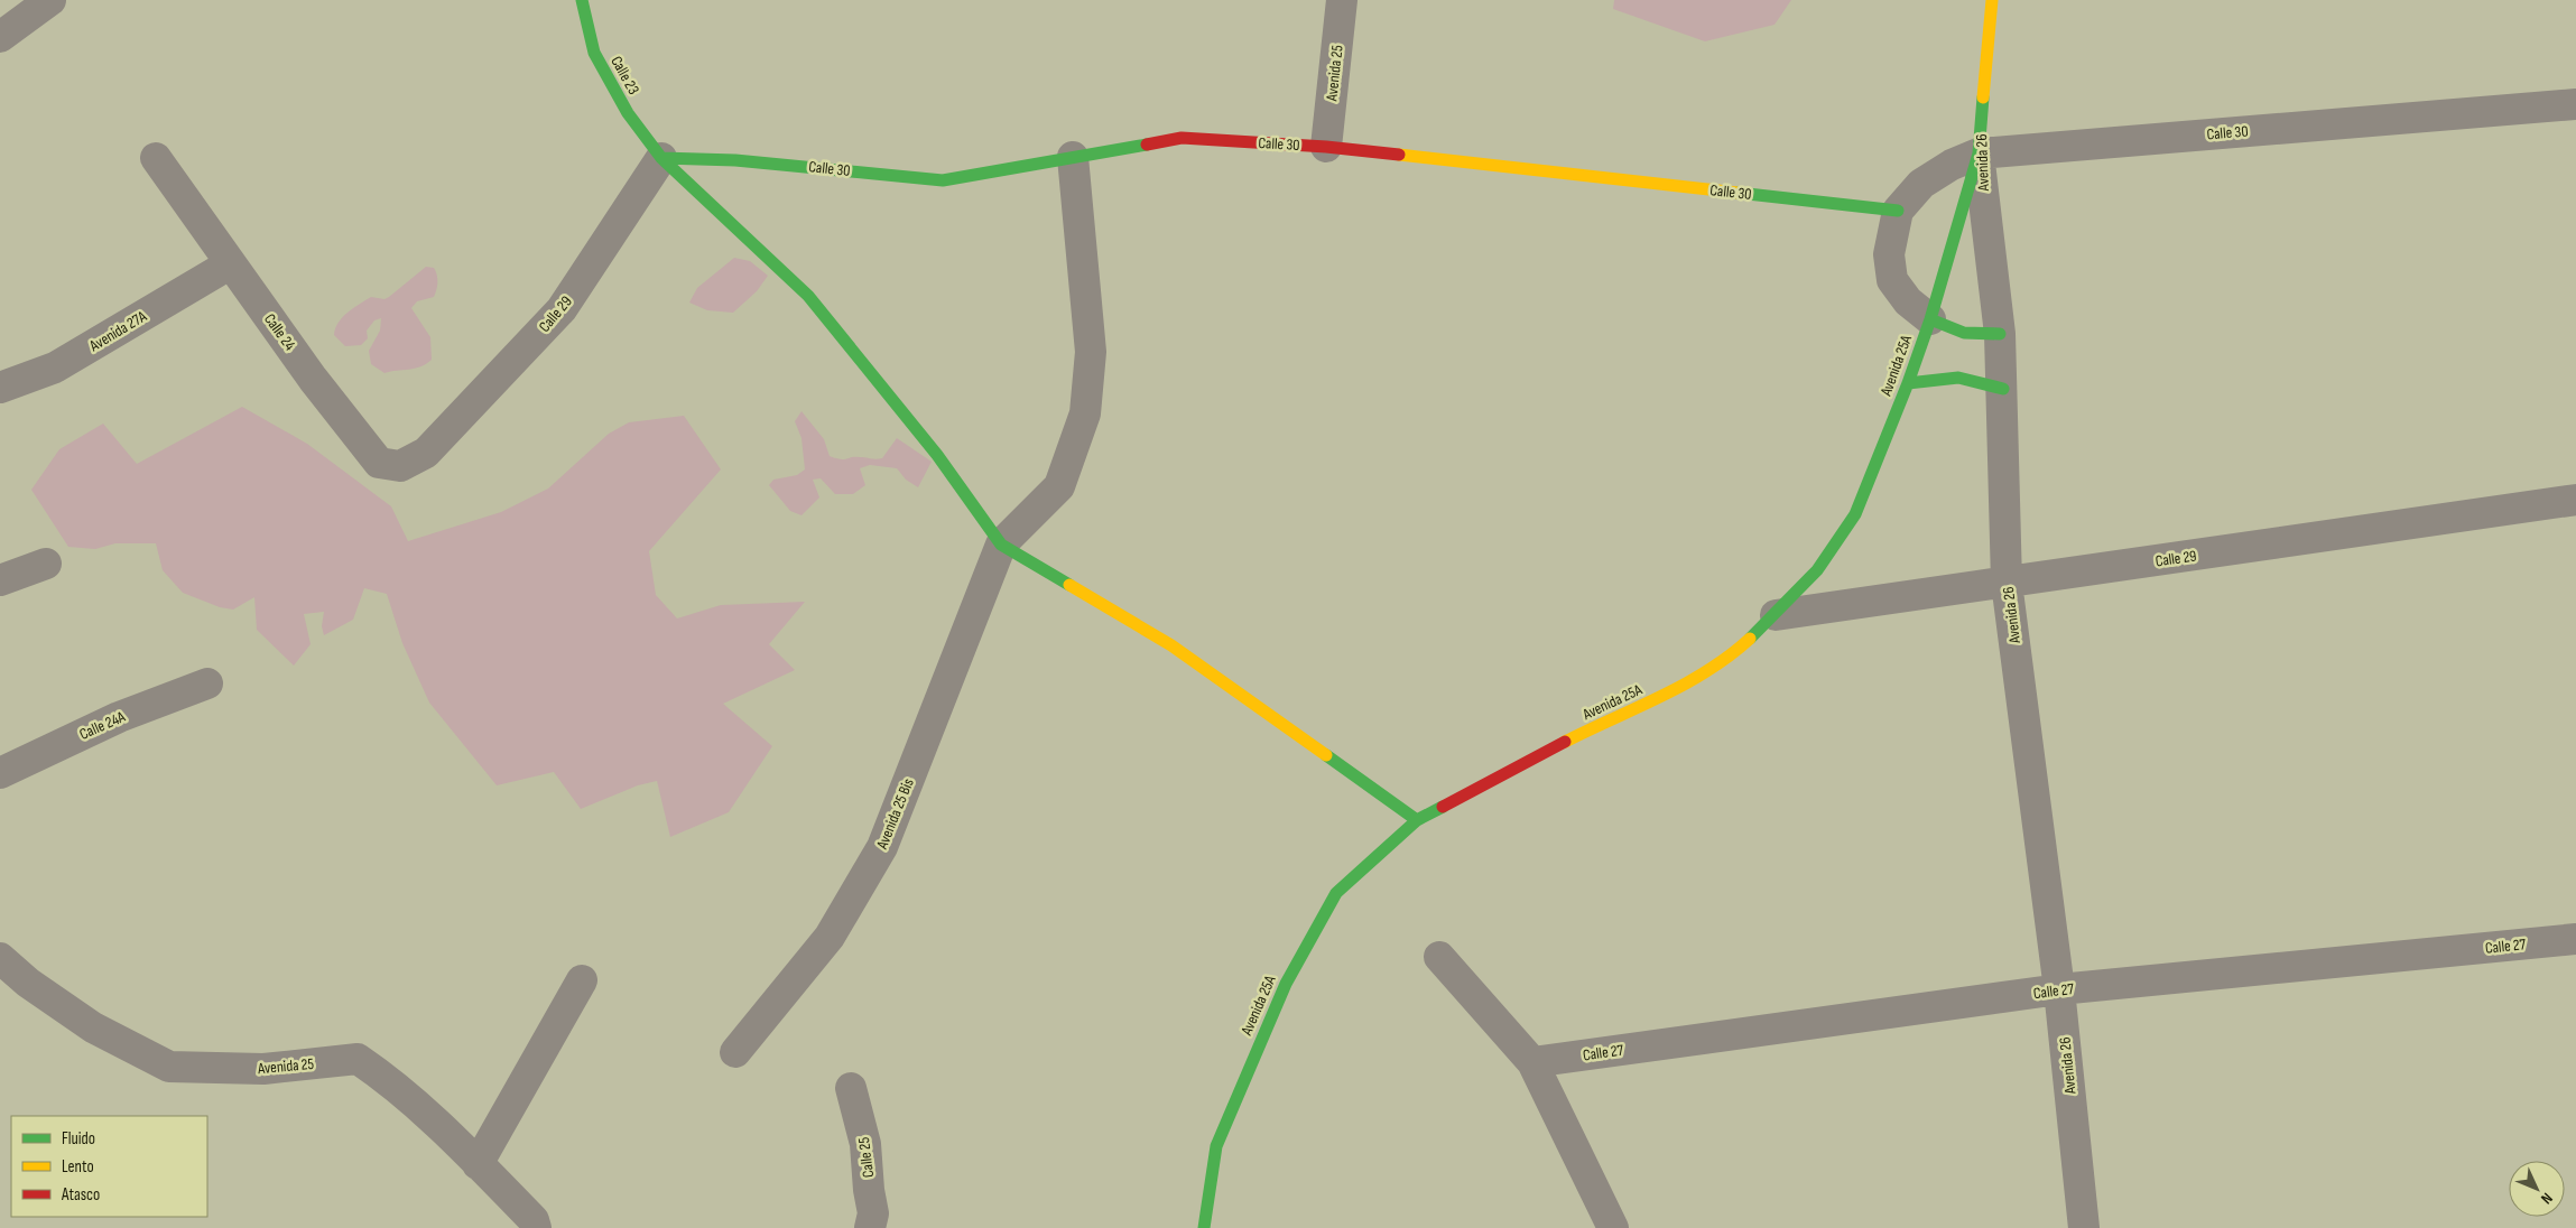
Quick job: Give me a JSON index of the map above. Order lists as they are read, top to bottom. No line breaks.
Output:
{"streets":{"street":["Avenida 25","Calle 23","Calle 30","Avenida 26","Calle 29","Avenida 27A","Calle 24","Avenida 25A","Calle 24A","Avenida 25 Bis","Calle 27","Calle 25"]},"crossings":[["Avenida 25","Calle 30"],["Calle 23","Calle 30"],["Calle 23","Calle 29"],["Calle 23","Avenida 25 Bis"],["Calle 30","Avenida 26"],["Calle 30","Calle 29"],["Calle 30","Avenida 25A"],["Avenida 26","Calle 29"],["Avenida 26","Avenida 25A"],["Avenida 26","Calle 27"],["Calle 29","Calle 24"],["Calle 29","Avenida 25A"],["Avenida 27A","Calle 24"]],"legend":["Fluido","Lento","Atasco"],"north":"bottom right"}
